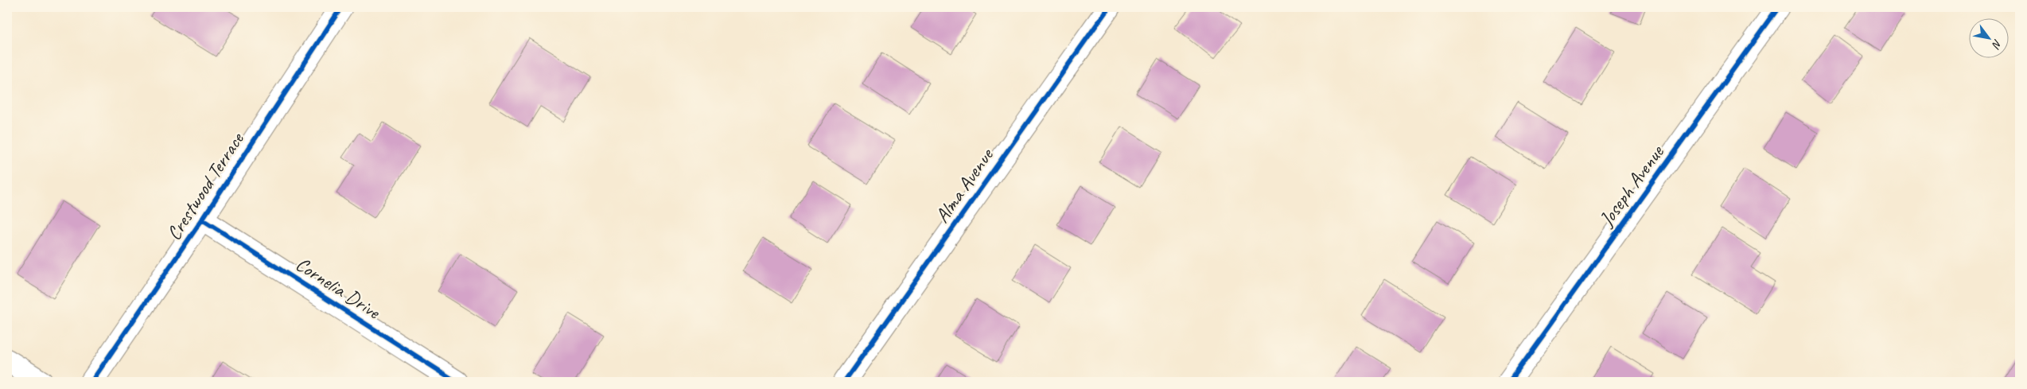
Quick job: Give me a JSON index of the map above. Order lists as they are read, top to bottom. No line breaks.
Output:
{"streets":{"street":["Alma Avenue","Joseph Avenue","Crestwood Terrace","Cornelia Drive"]},"crossings":[["Crestwood Terrace","Cornelia Drive"]],"north":"bottom right"}
